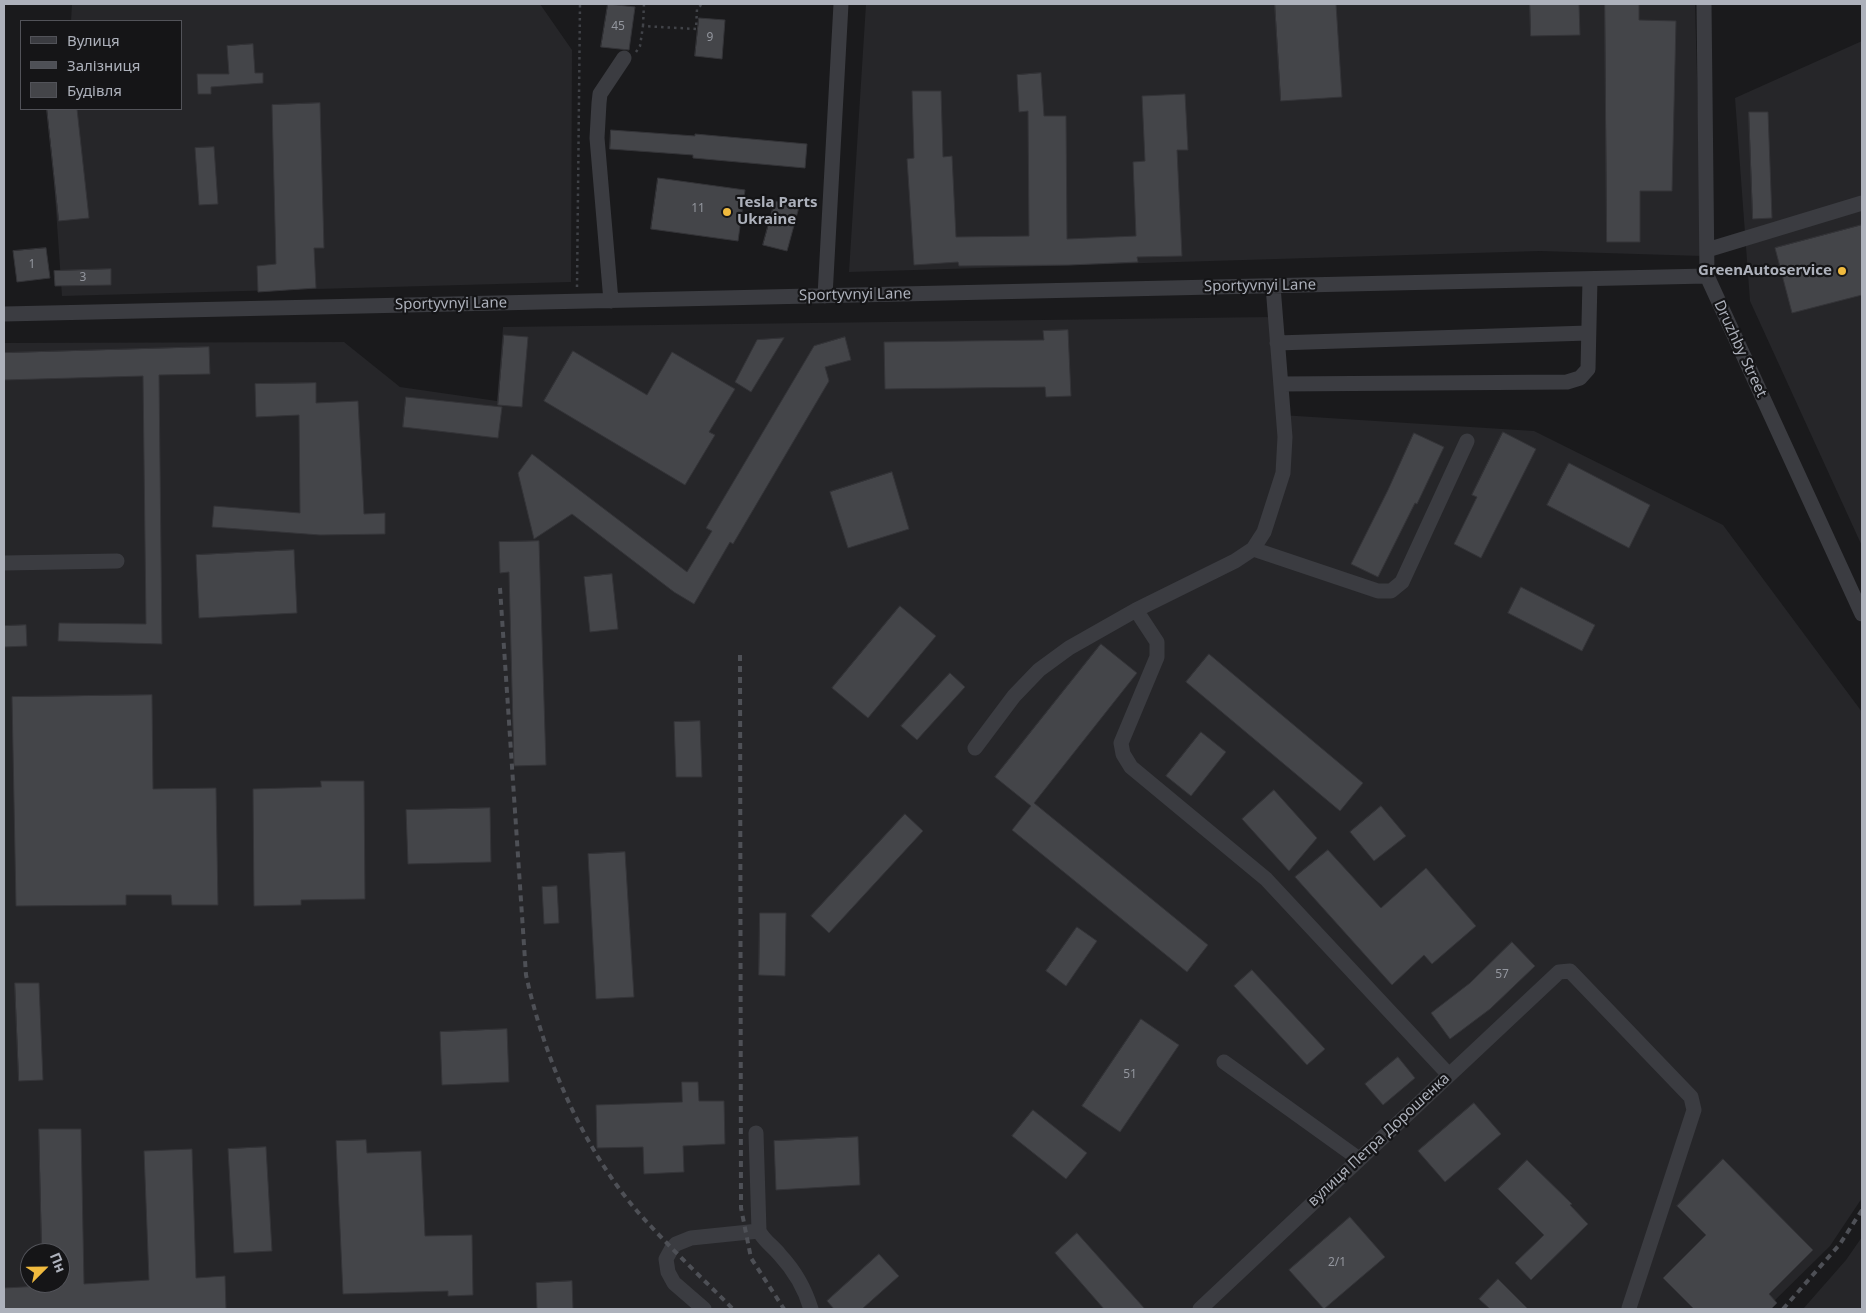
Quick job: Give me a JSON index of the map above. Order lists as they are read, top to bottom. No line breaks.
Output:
{"streets":{"street":["Sportyvnyi Lane","Druzhby Street","вулиця Петра Дорошенка"]},"crossings":[["Sportyvnyi Lane","Druzhby Street"]],"places":["Tesla Parts Ukraine","GreenAutoservice"],"house_numbers":["45","9","11","1","3","57","51","2/1"],"legend":["Вулиця","Залізниця","Будівля"],"north":"top right"}
